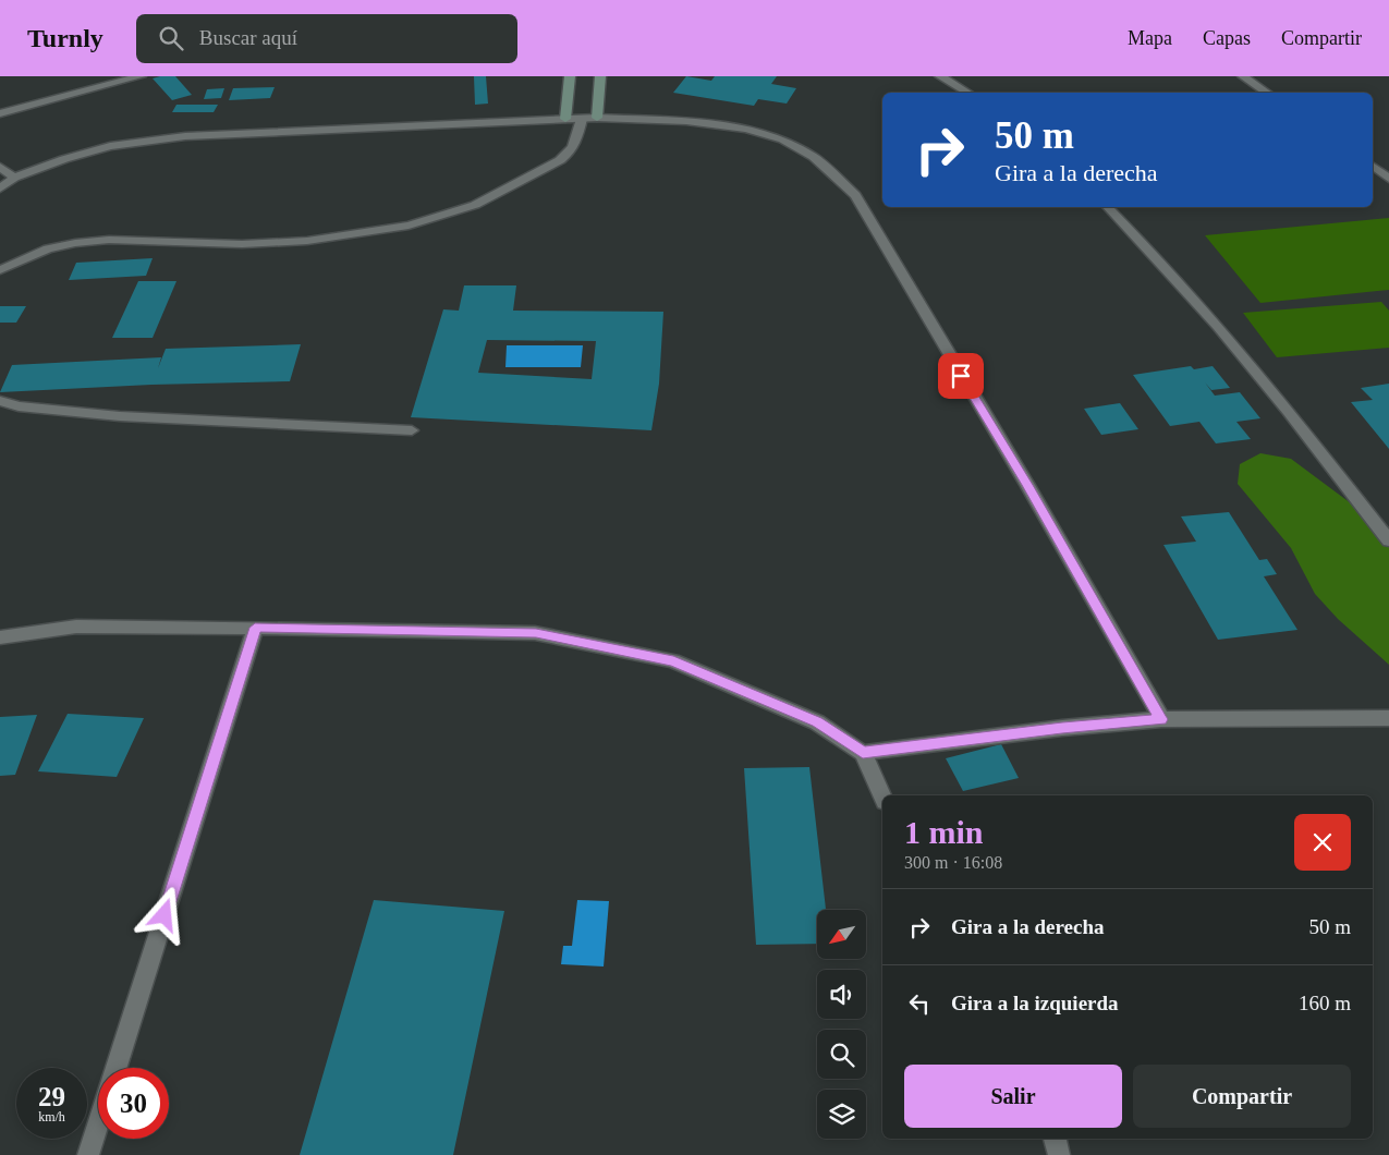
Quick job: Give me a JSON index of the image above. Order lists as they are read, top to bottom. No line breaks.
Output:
{"north":"bottom left","page":{"header":"Turnly","search":"Buscar aquí","nav":["Mapa","Capas","Compartir"],"turn":["50 m","Gira a la derecha"],"heading":["1 min","300 m · 16:08"],"list":[{"name":"Gira a la derecha","value":"50 m"},{"name":"Gira a la izquierda","value":"160 m"}],"buttons":["Salir","Compartir"],"speed":"29 km/h","limit":"30"}}
